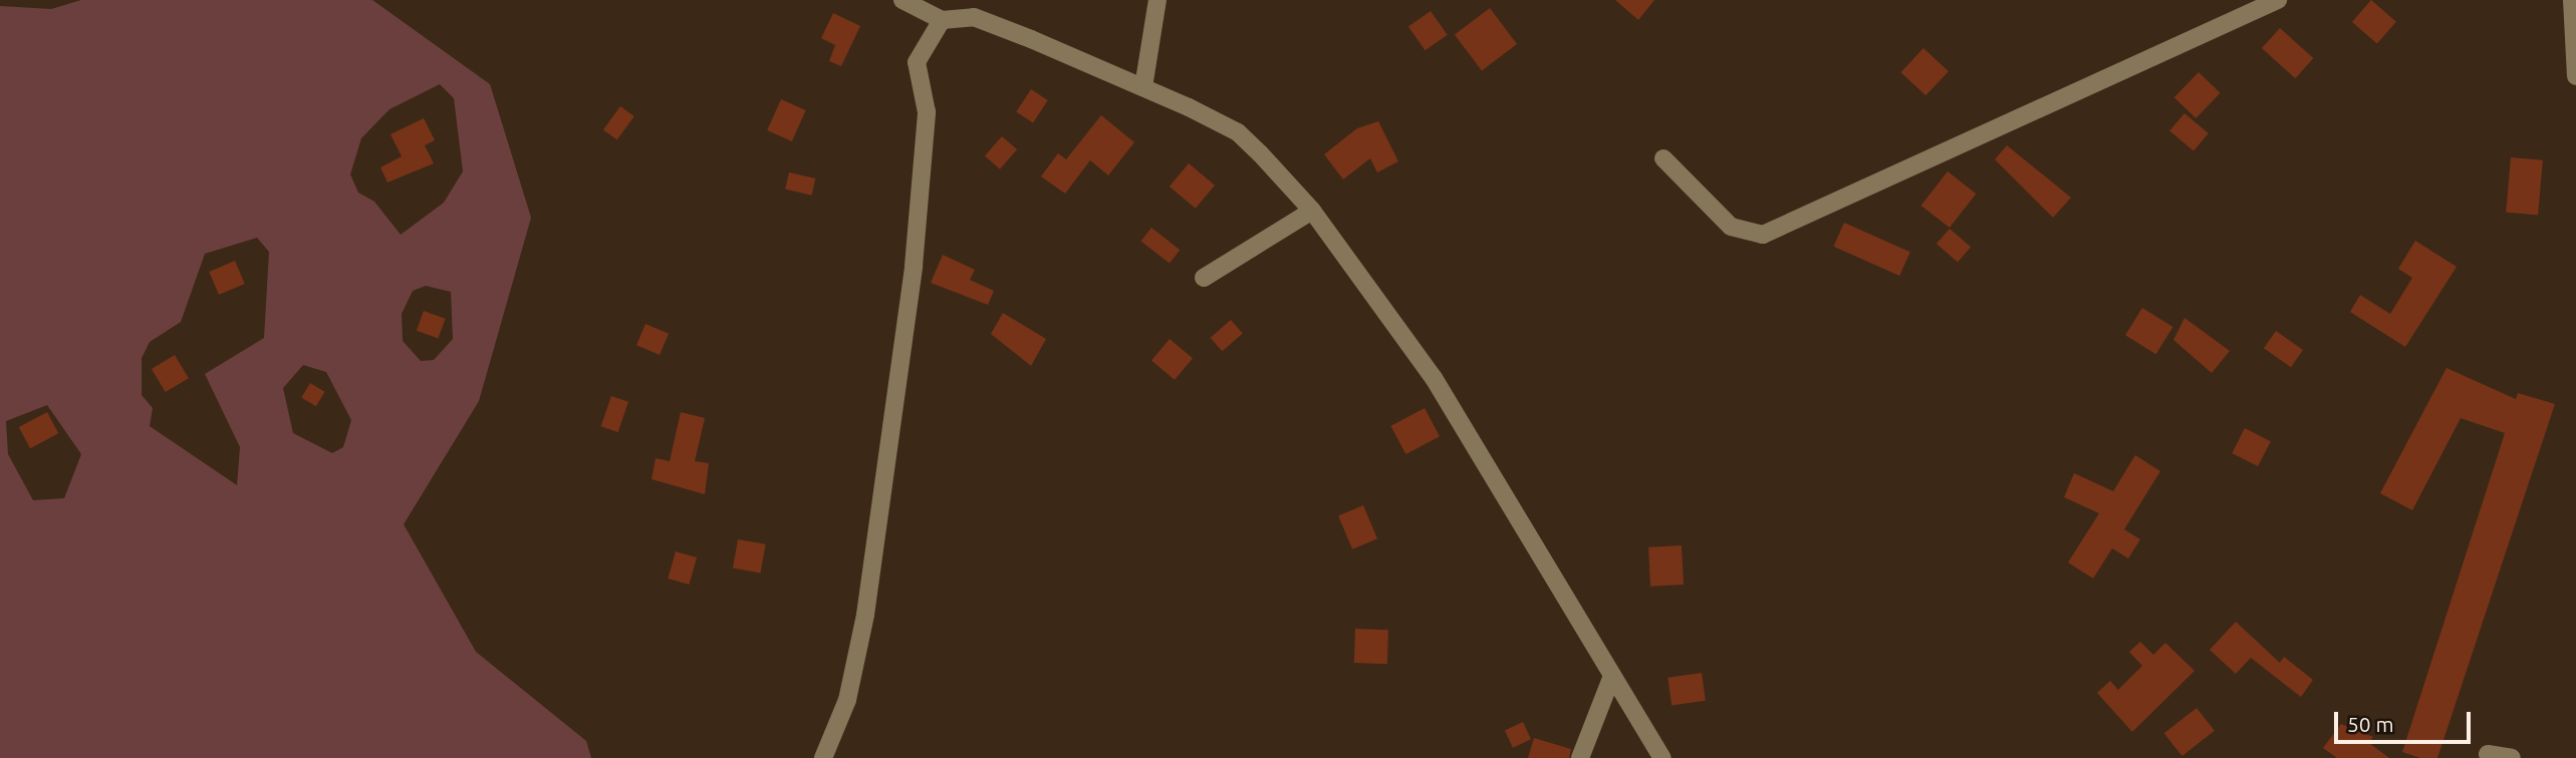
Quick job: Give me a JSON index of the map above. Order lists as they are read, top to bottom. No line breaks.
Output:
{"scale_bar":"50 m"}
